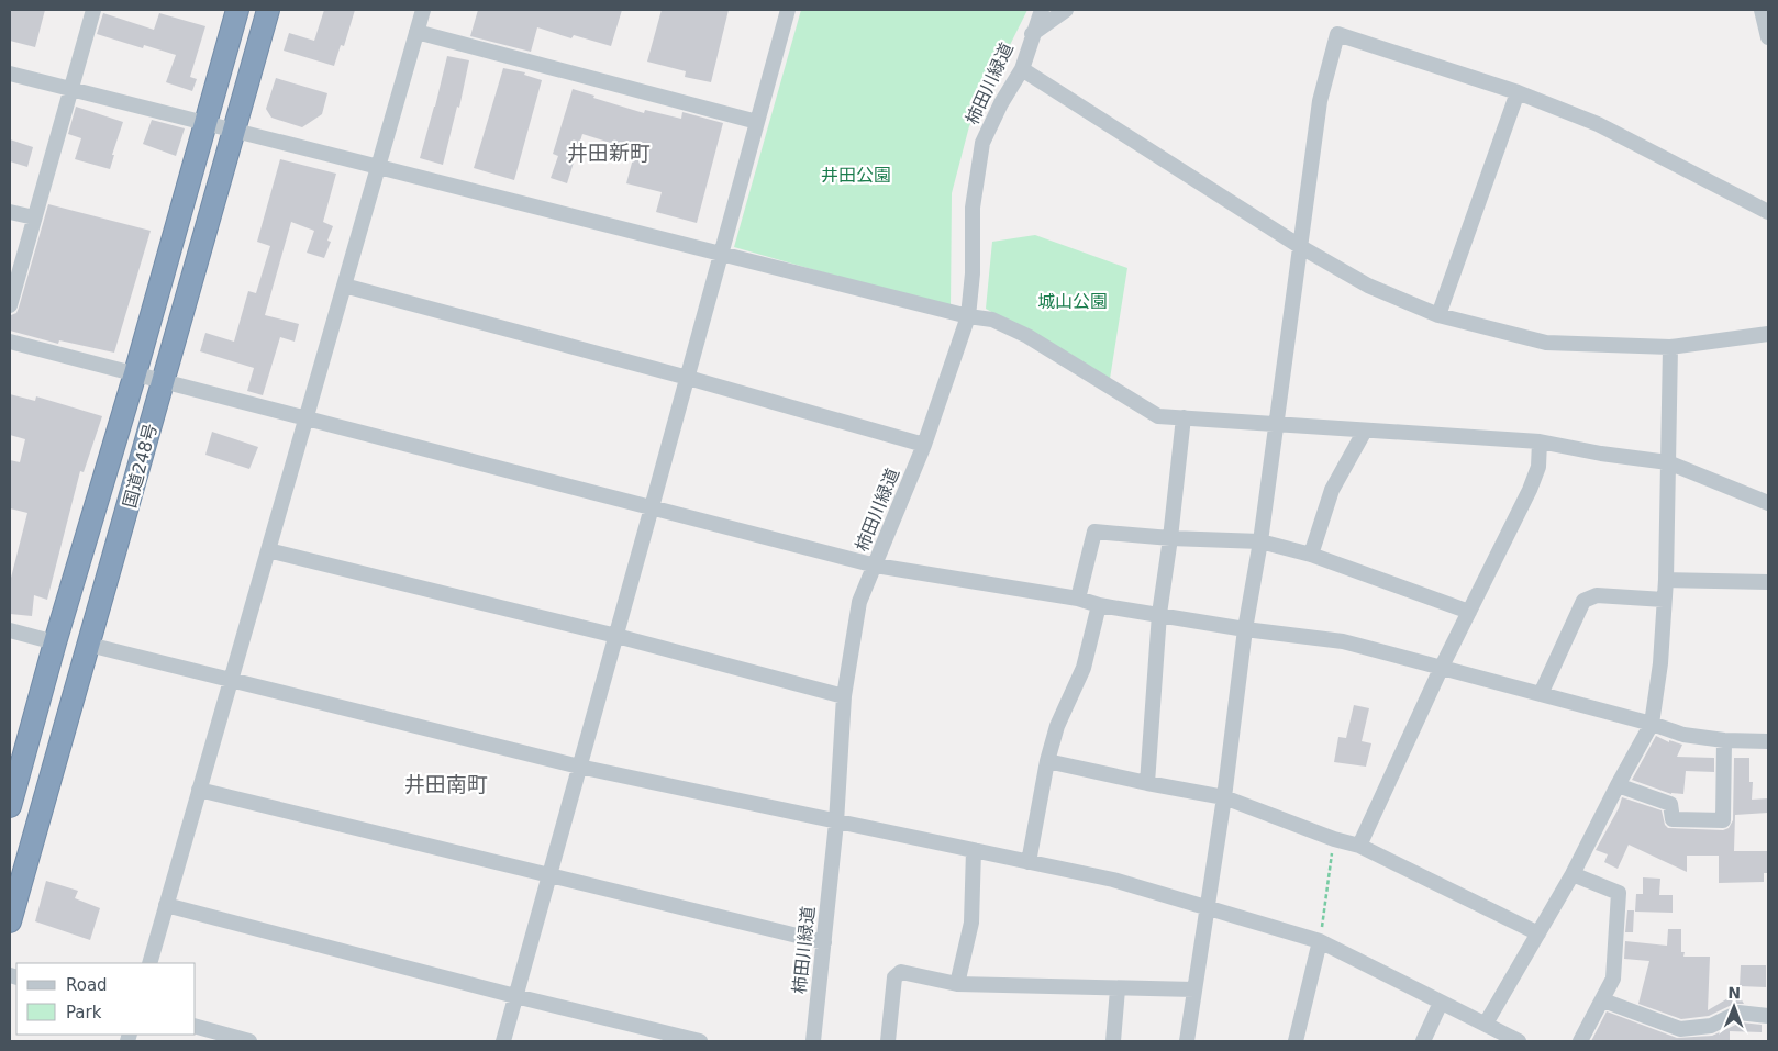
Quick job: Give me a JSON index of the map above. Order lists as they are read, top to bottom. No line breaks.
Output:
{"streets":{"highway":["国道248号"],"street":["柿田川緑道"]},"districts":["井田新町","井田南町"],"parks":["井田公園","城山公園"],"legend":["Road","Park"],"north":"top"}
